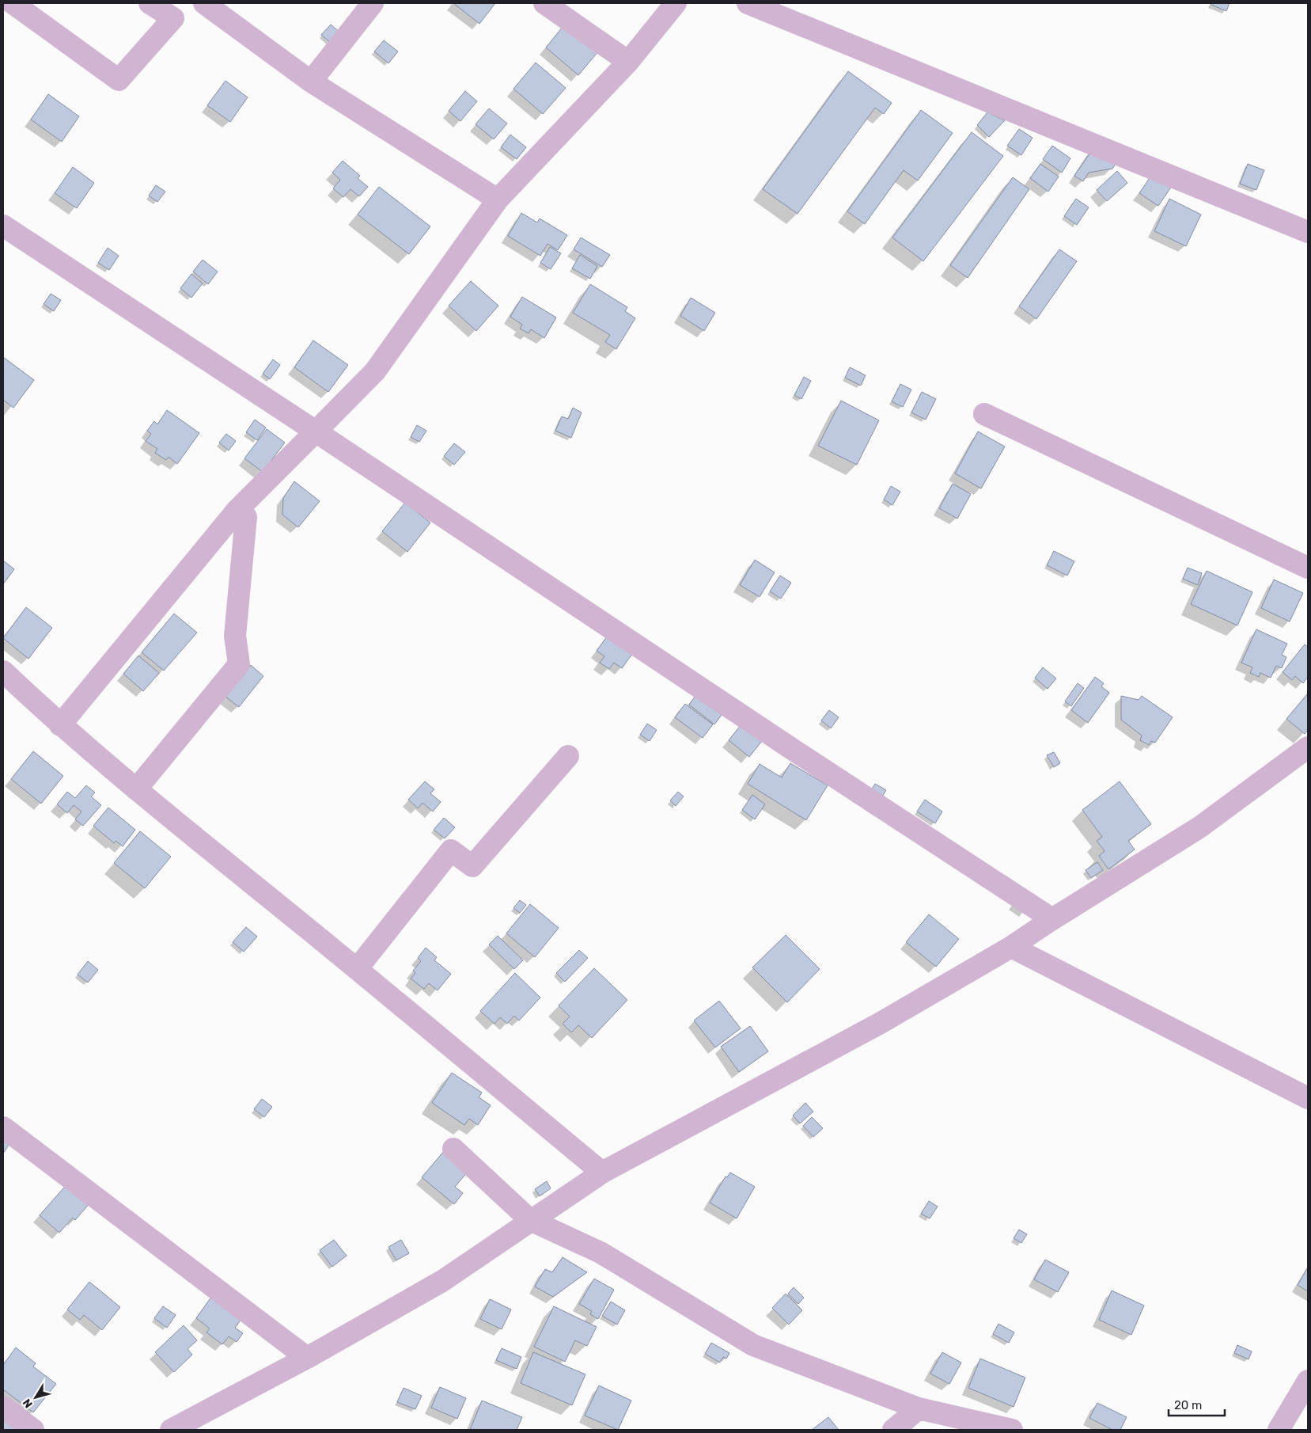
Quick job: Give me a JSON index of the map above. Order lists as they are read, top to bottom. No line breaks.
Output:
{"scale_bar":"20 m","north":"bottom left"}
